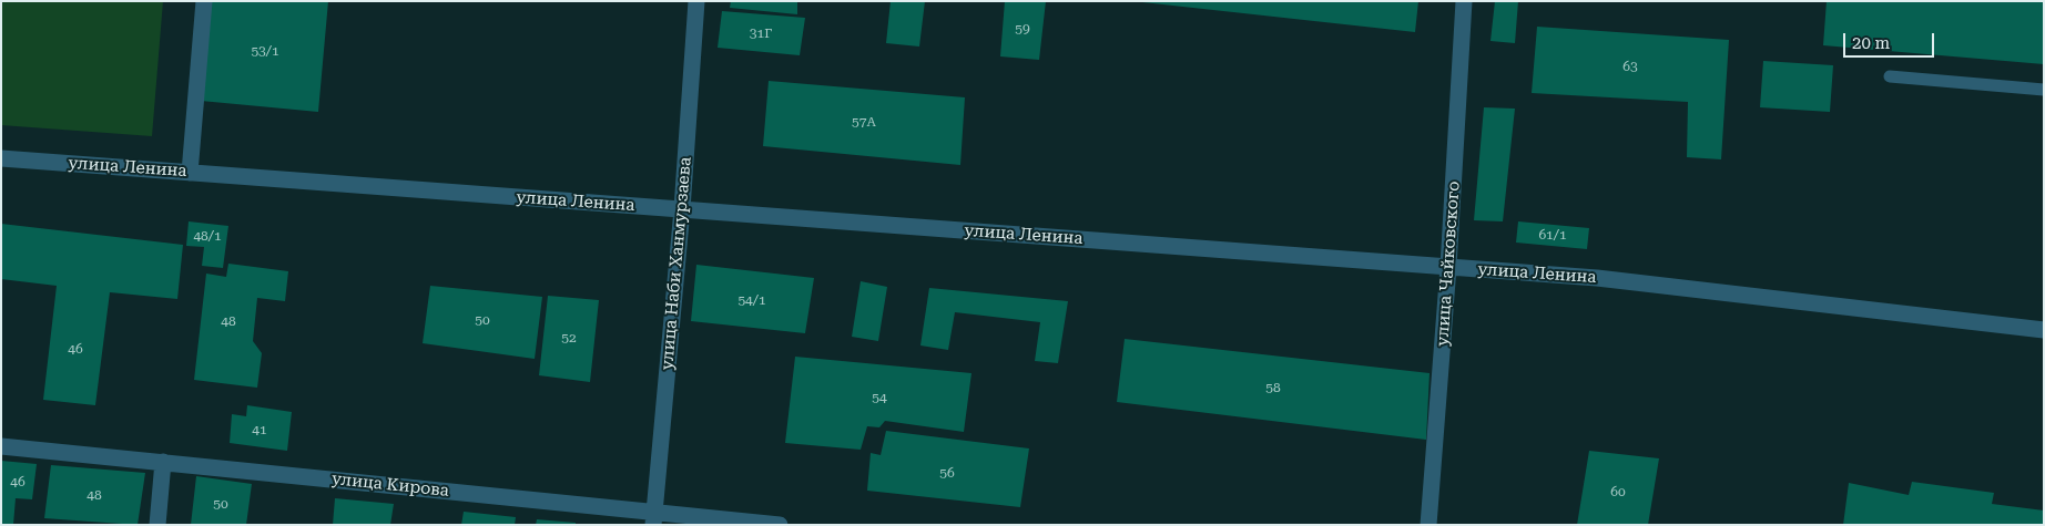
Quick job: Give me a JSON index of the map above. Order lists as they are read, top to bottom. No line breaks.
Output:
{"streets":{"street":["улица Ленина","улица Наби Ханмурзаева","улица Чайковского","улица Кирова"]},"crossings":[["улица Ленина","улица Наби Ханмурзаева"],["улица Ленина","улица Чайковского"],["улица Наби Ханмурзаева","улица Кирова"]],"house_numbers":["59","31Г","53/1","63","57А","61/1","48/1","54/1","50","48","52","46","58","54","41","56","46","60","48","50"],"scale_bar":"20 m"}
